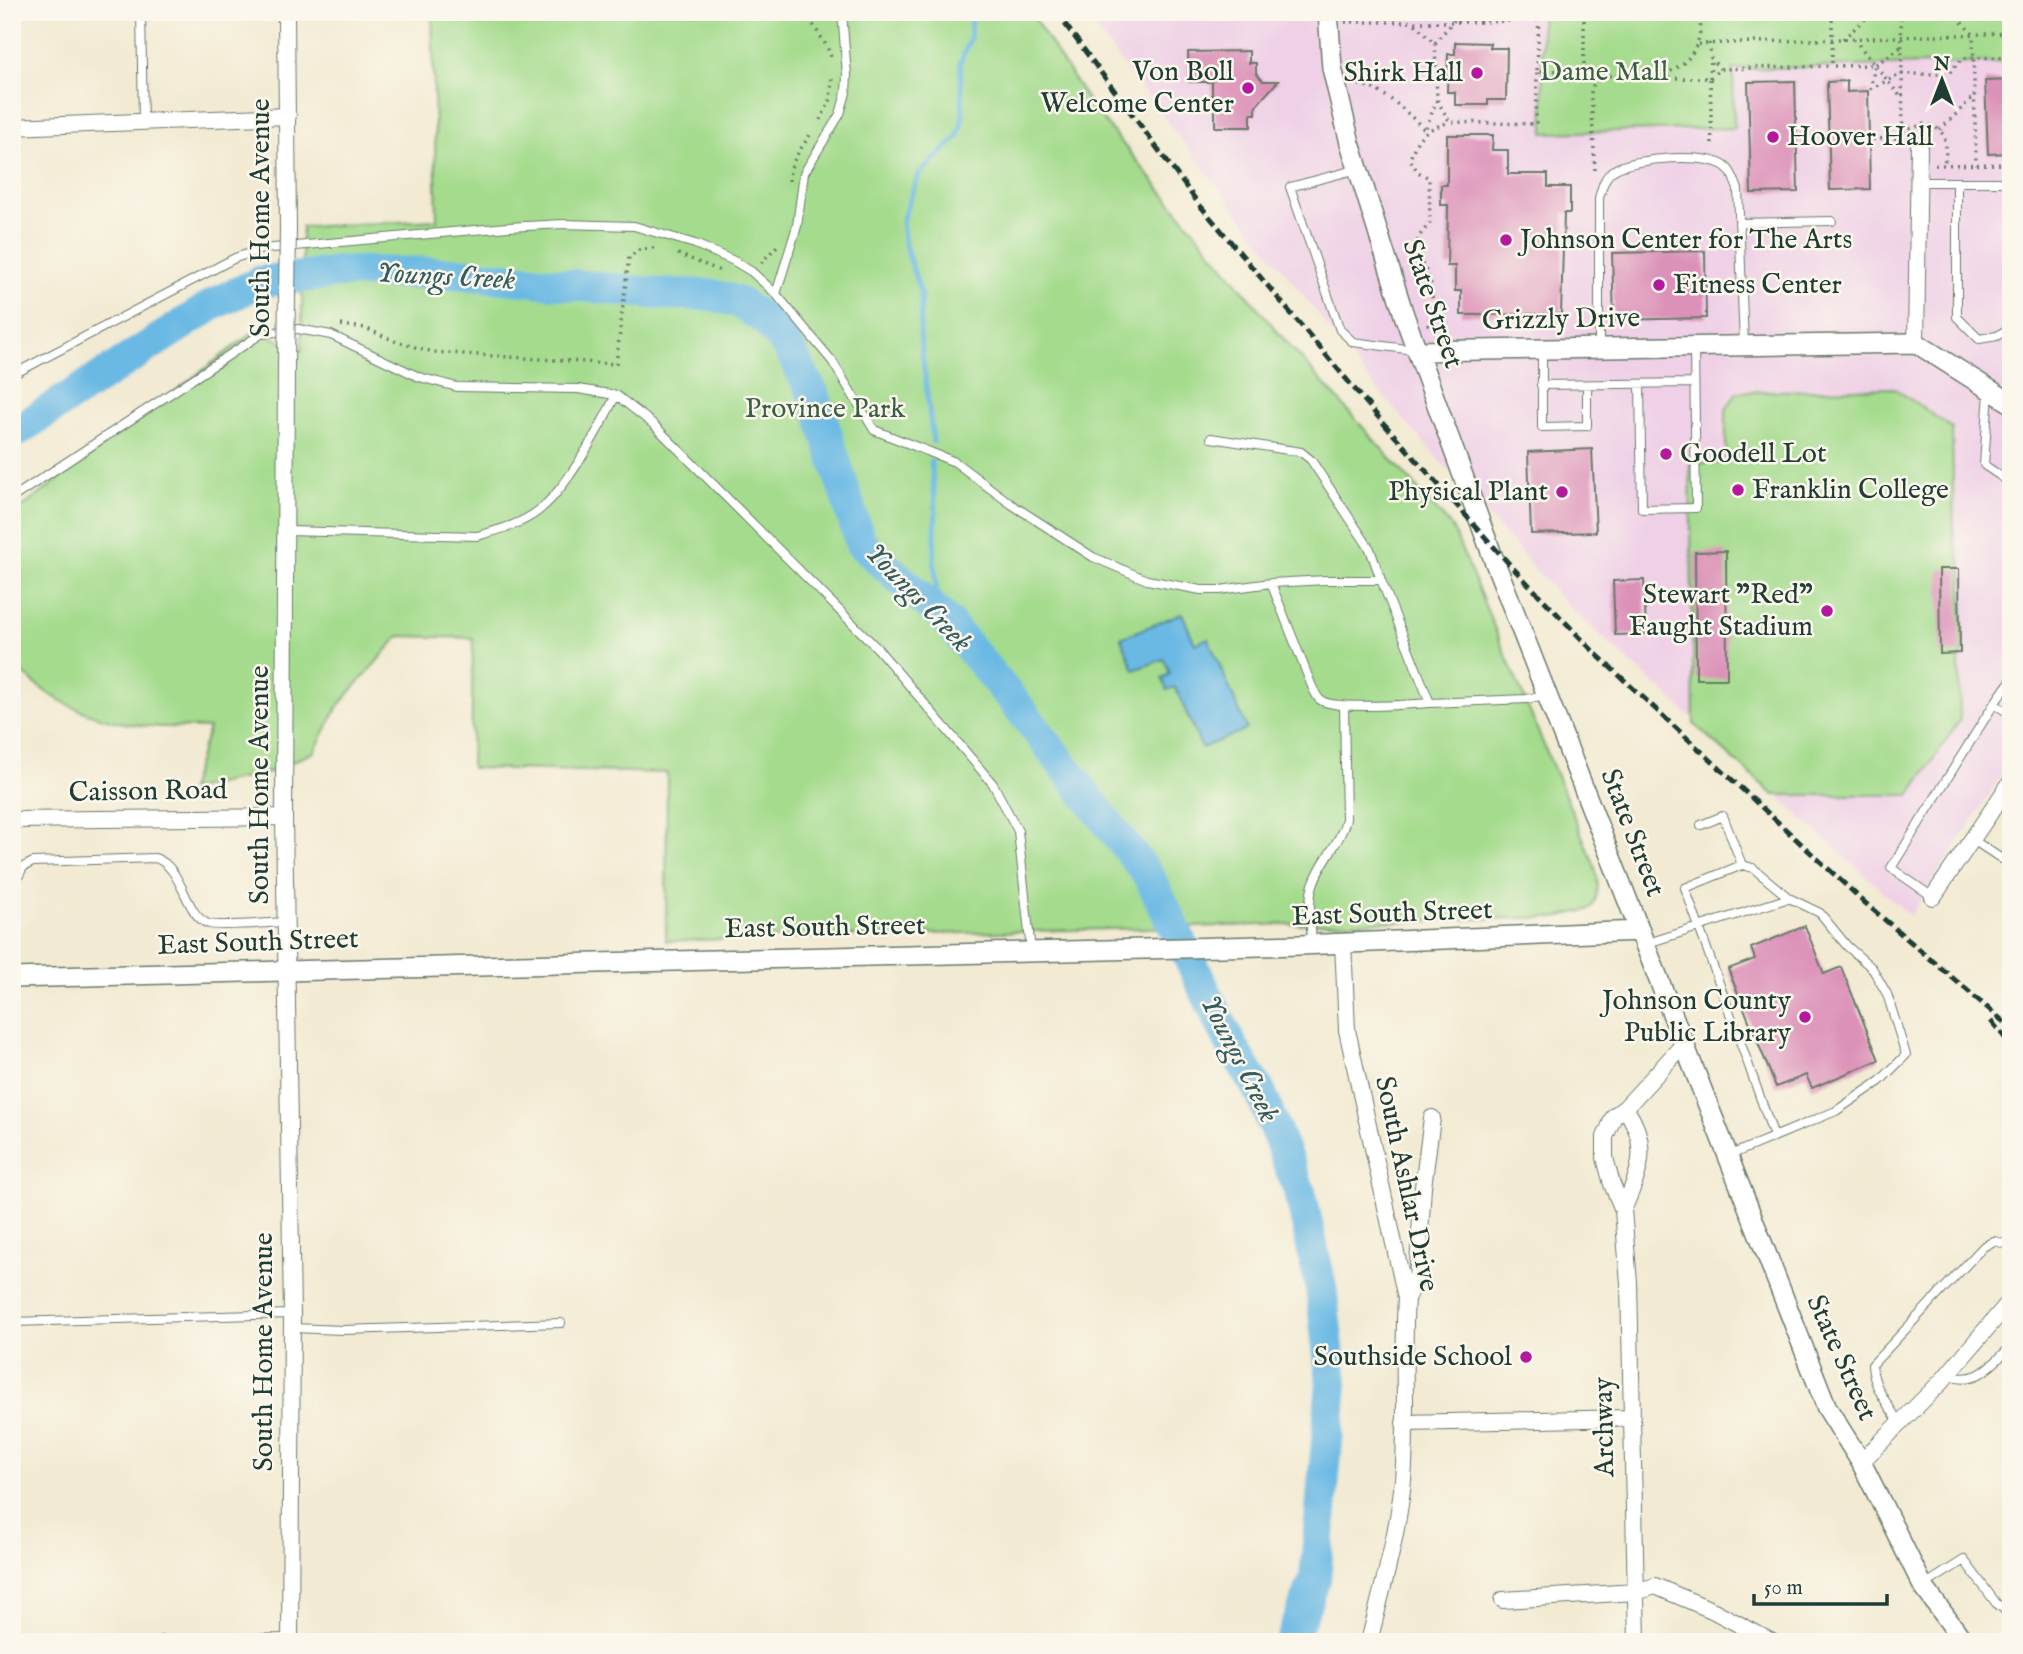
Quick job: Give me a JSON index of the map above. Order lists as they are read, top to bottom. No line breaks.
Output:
{"streets":{"street":["South Home Avenue","State Street","Grizzly Drive","Caisson Road","East South Street","South Ashlar Drive","Archway"]},"crossings":[["South Home Avenue","Caisson Road"],["South Home Avenue","East South Street"],["State Street","Grizzly Drive"],["State Street","East South Street"],["State Street","Archway"],["East South Street","South Ashlar Drive"]],"water":["Youngs Creek"],"parks":["Dame Mall","Province Park"],"places":["Shirk Hall","Von Boll Welcome Center","Hoover Hall","Johnson Center for The Arts","Fitness Center","Goodell Lot","Franklin College","Physical Plant","Stewart \"Red\" Faught Stadium","Johnson County Public Library","Southside School"],"scale_bar":"50 m","north":"top"}
